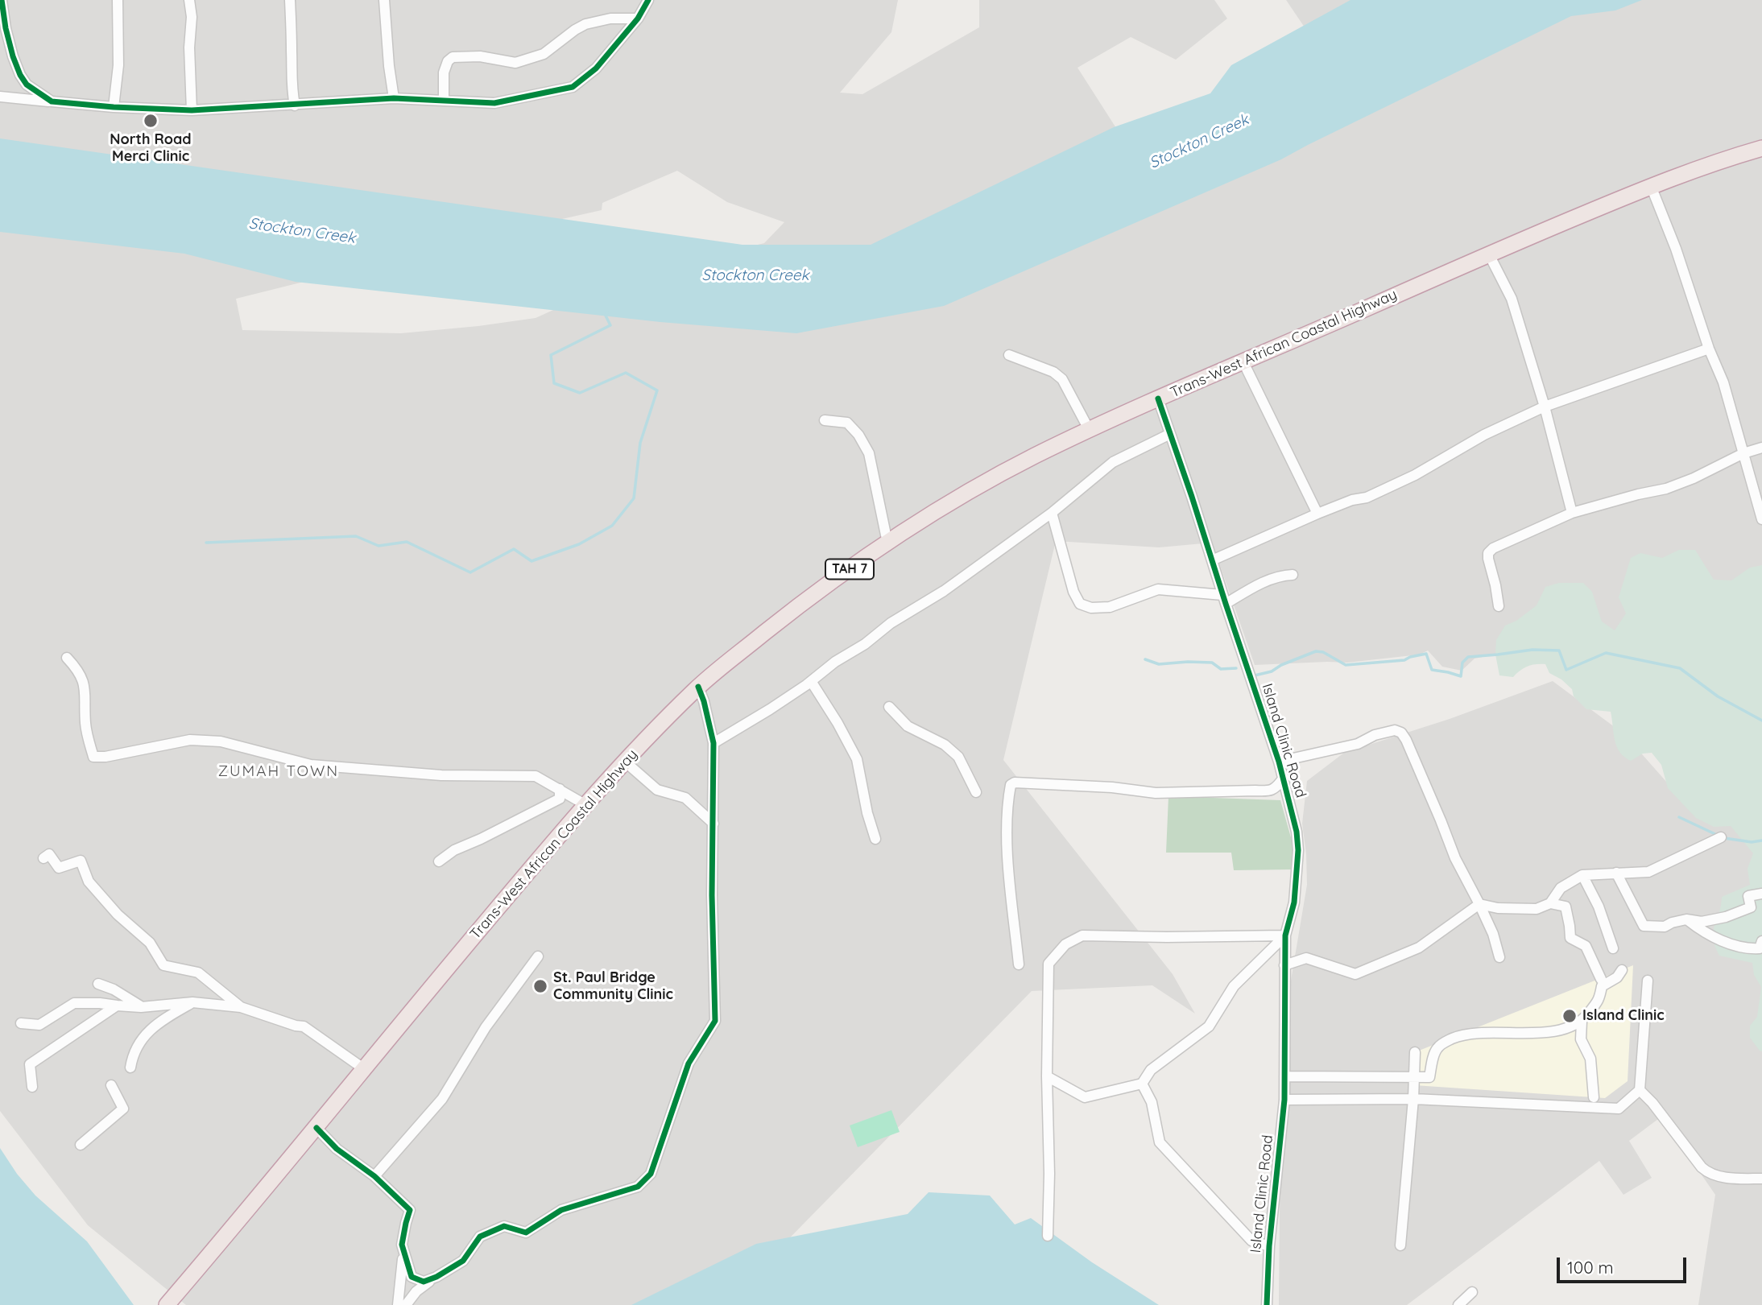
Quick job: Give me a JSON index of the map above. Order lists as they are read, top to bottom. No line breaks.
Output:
{"streets":{"highway":["Trans-West African Coastal Highway","TAH 7"],"street":["Island Clinic Road"]},"crossings":[["Trans-West African Coastal Highway","Island Clinic Road"]],"districts":["ZUMAH TOWN"],"water":["Stockton Creek"],"places":["North Road Merci Clinic","St. Paul Bridge Community Clinic","Island Clinic"],"scale_bar":"100 m"}
